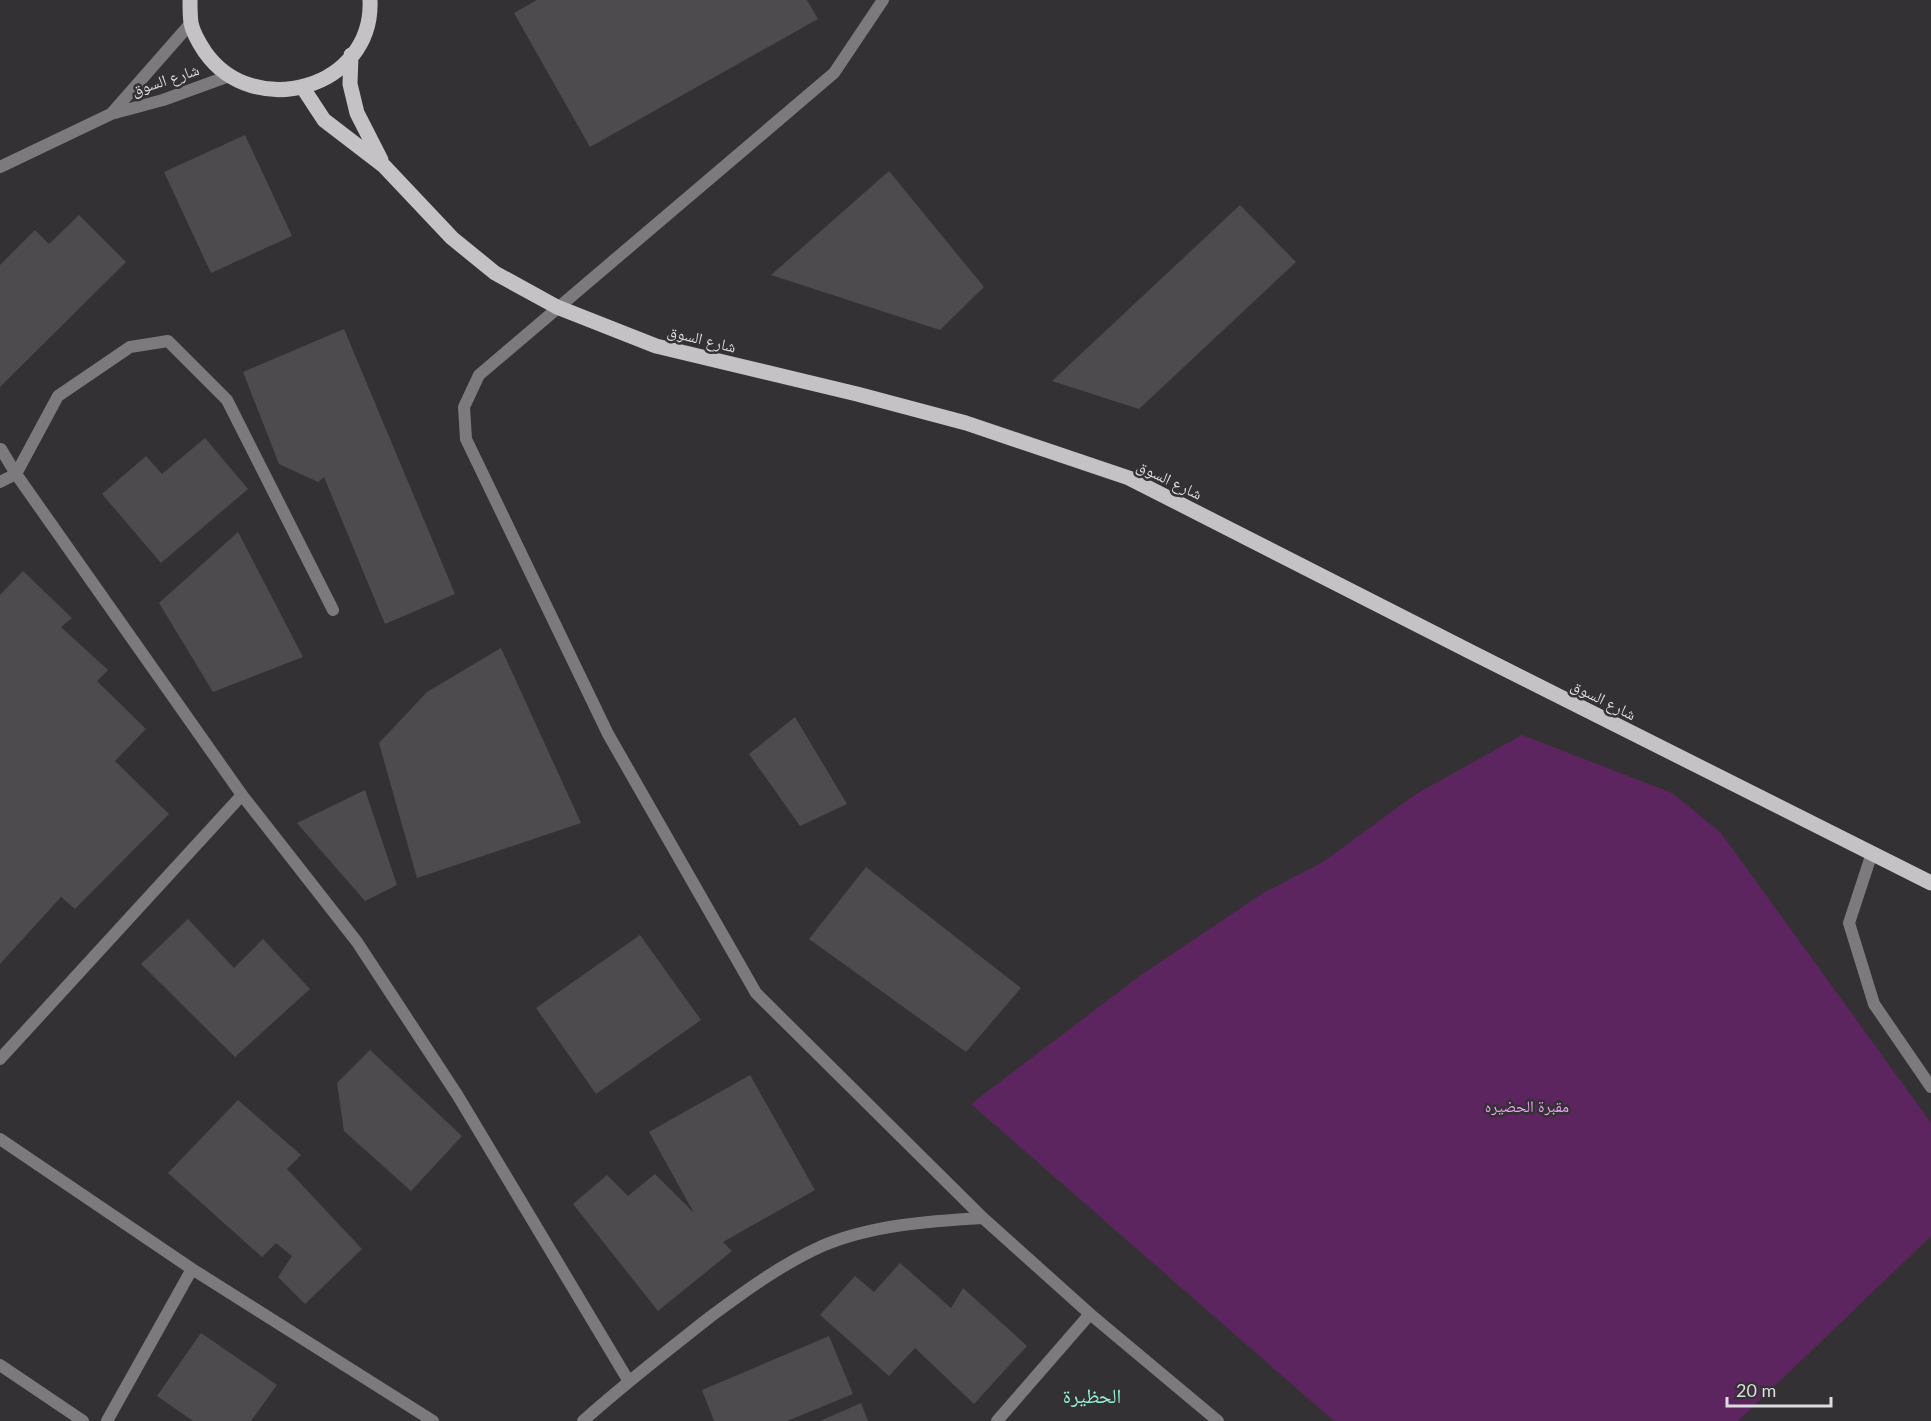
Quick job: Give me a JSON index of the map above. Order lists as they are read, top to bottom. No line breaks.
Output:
{"streets":{"main road":["شارع السوق"]},"districts":["الحظيرة"],"parks":["مقبرة الحضيره"],"scale_bar":"20 m"}
